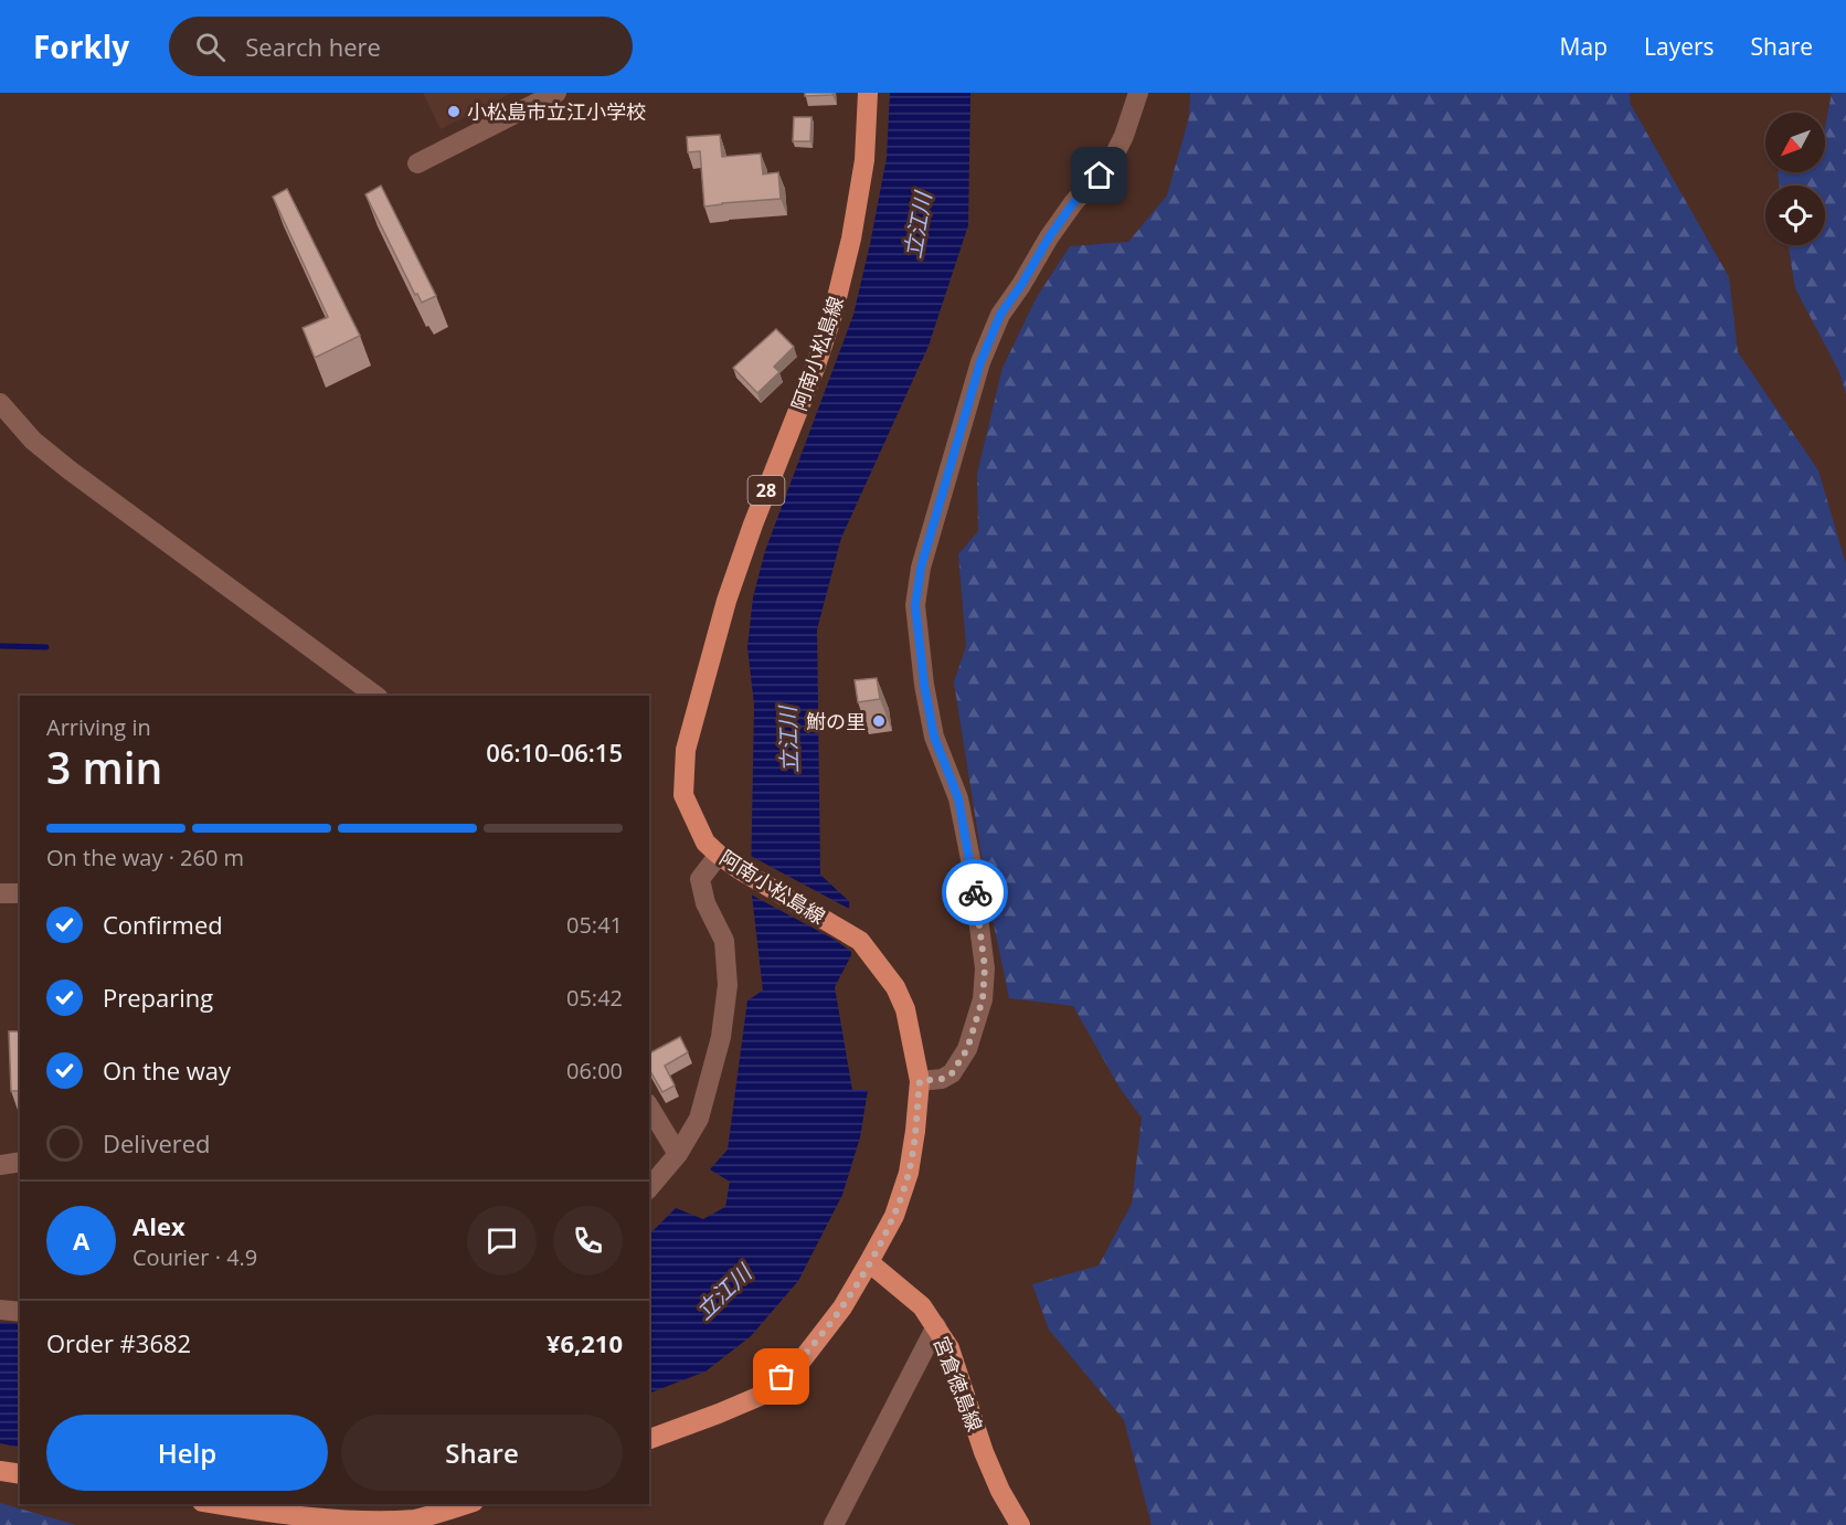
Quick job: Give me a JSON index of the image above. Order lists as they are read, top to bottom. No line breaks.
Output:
{"streets":{"main road":["阿南小松島線","28","宮倉徳島線"]},"crossings":[["阿南小松島線","宮倉徳島線"]],"water":["立江川"],"places":["小松島市立江小学校","鮒の里"],"north":"bottom left","page":{"header":"Forkly","search":"Search here","nav":["Map","Layers","Share"],"heading":["3 min","Arriving in","06:10–06:15"],"panel":["Alex","Courier · 4.9","Order #3682","¥6,210"],"bar":"On the way · 260 m","list":[["Confirmed","05:41"],["Preparing","05:42"],["On the way","06:00"],"Delivered"],"round":"A","buttons":["Help","Share"]}}
